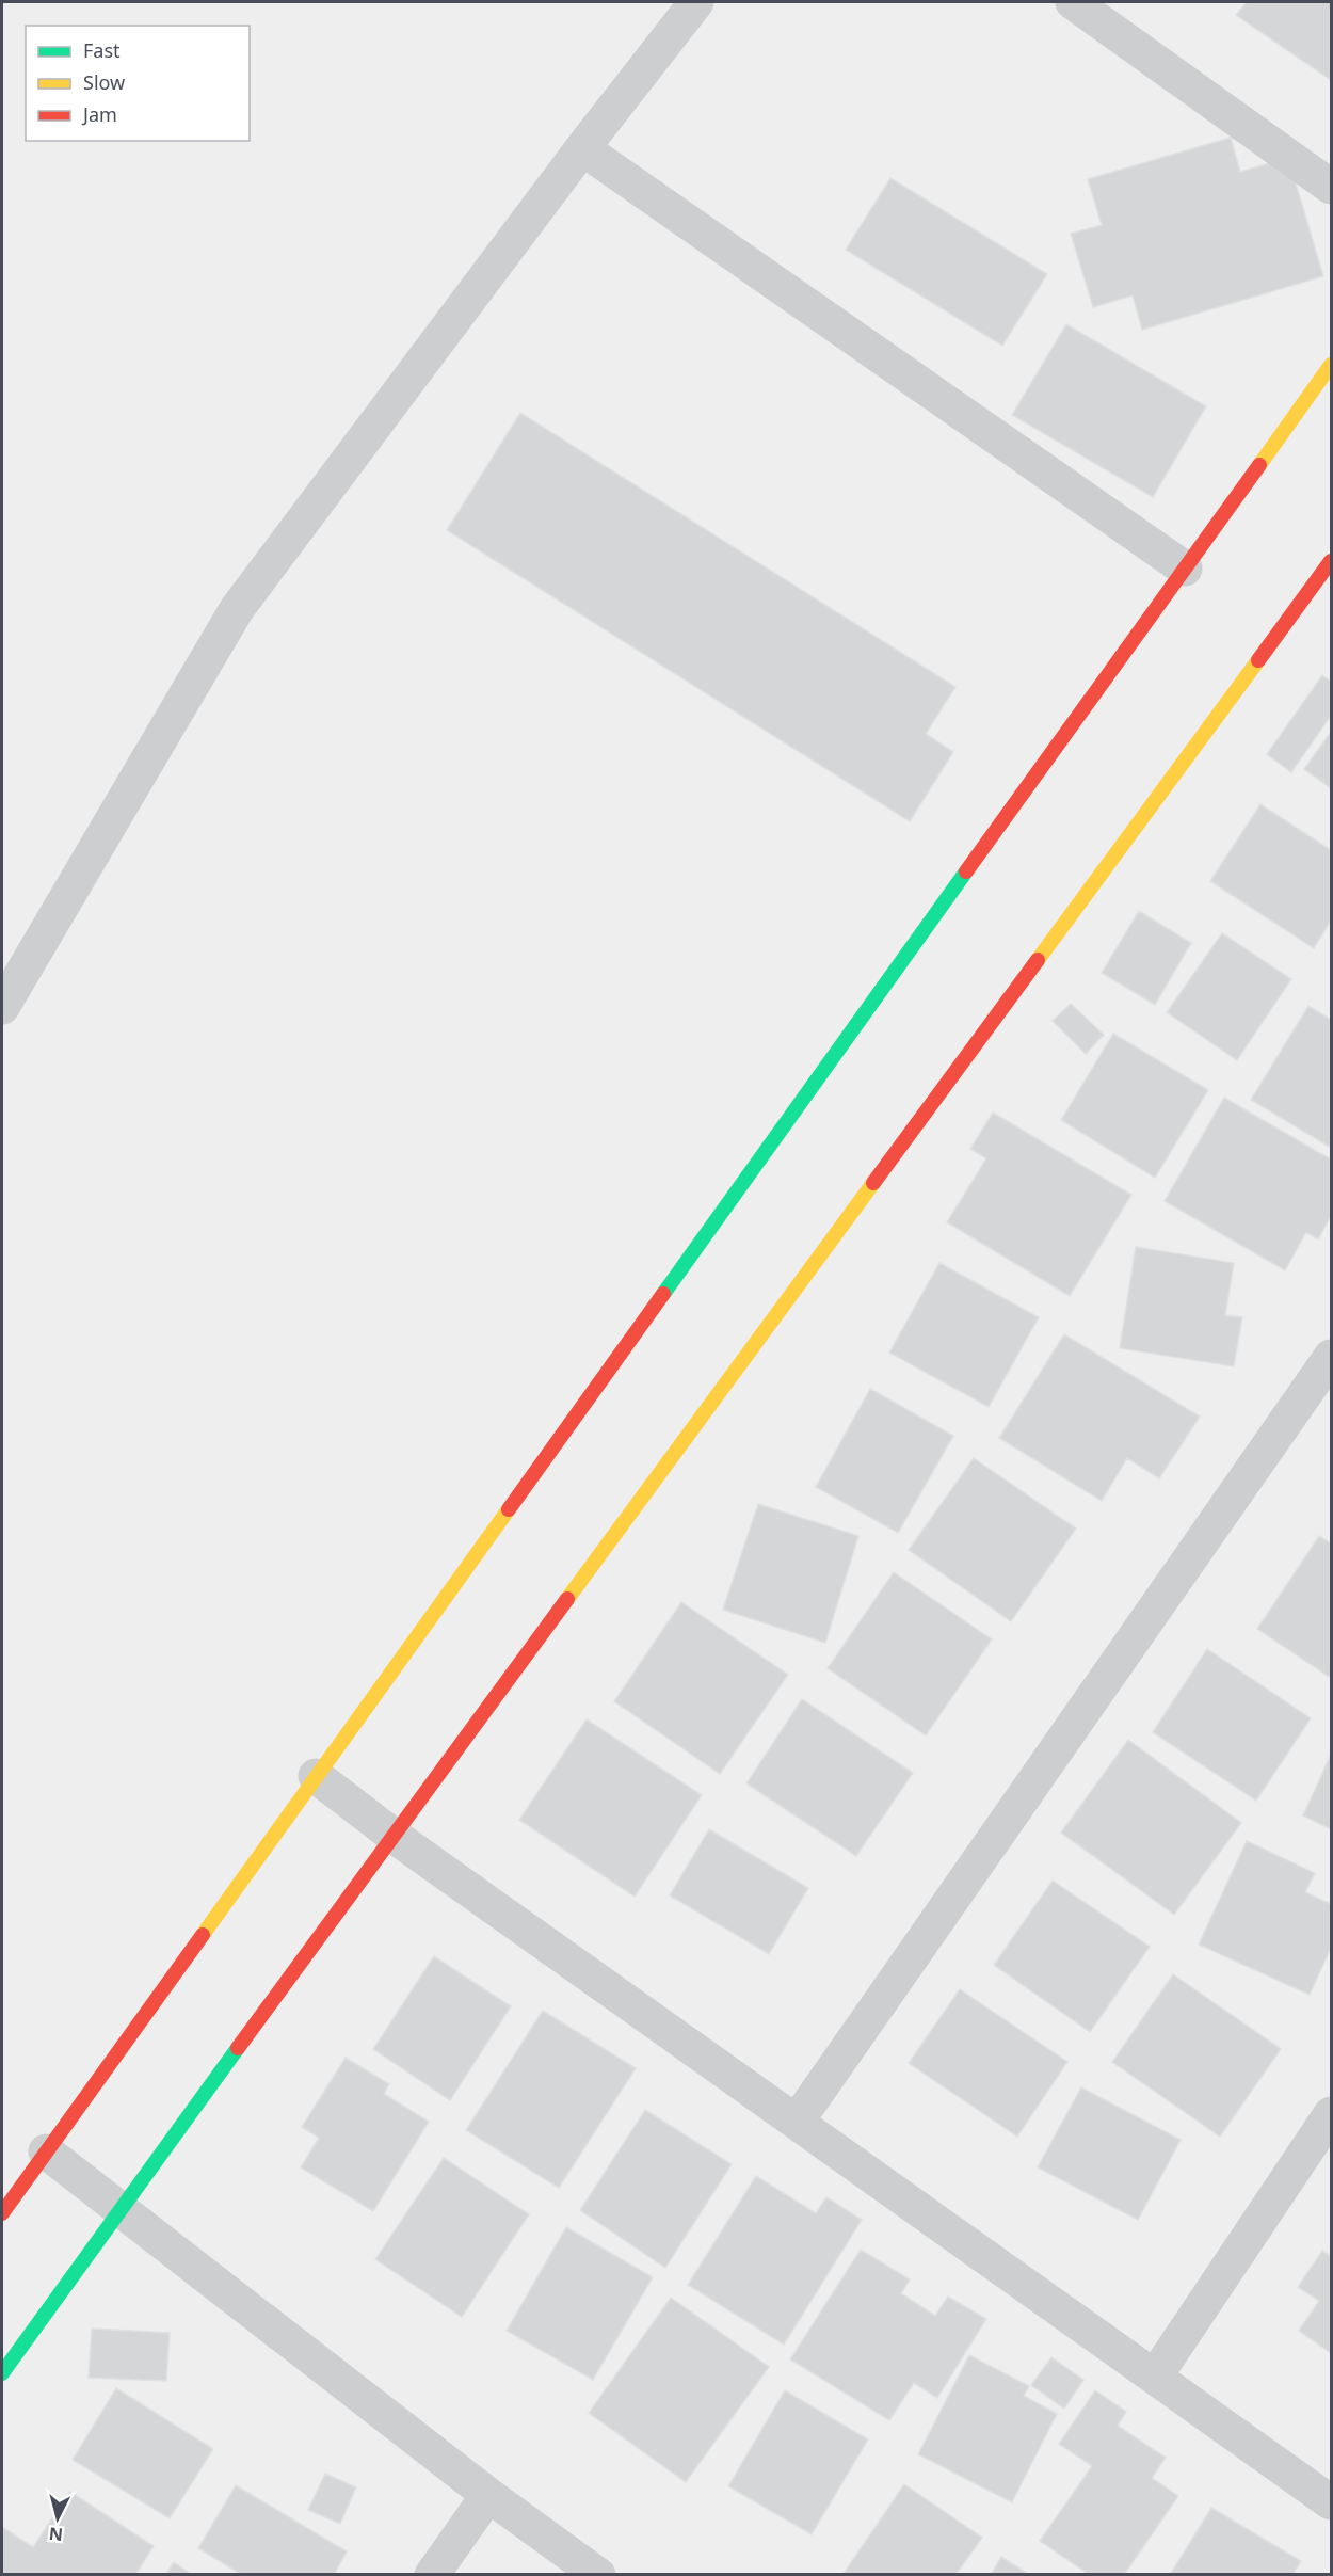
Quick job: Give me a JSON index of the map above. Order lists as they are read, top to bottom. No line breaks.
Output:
{"legend":["Fast","Slow","Jam"],"north":"bottom"}
